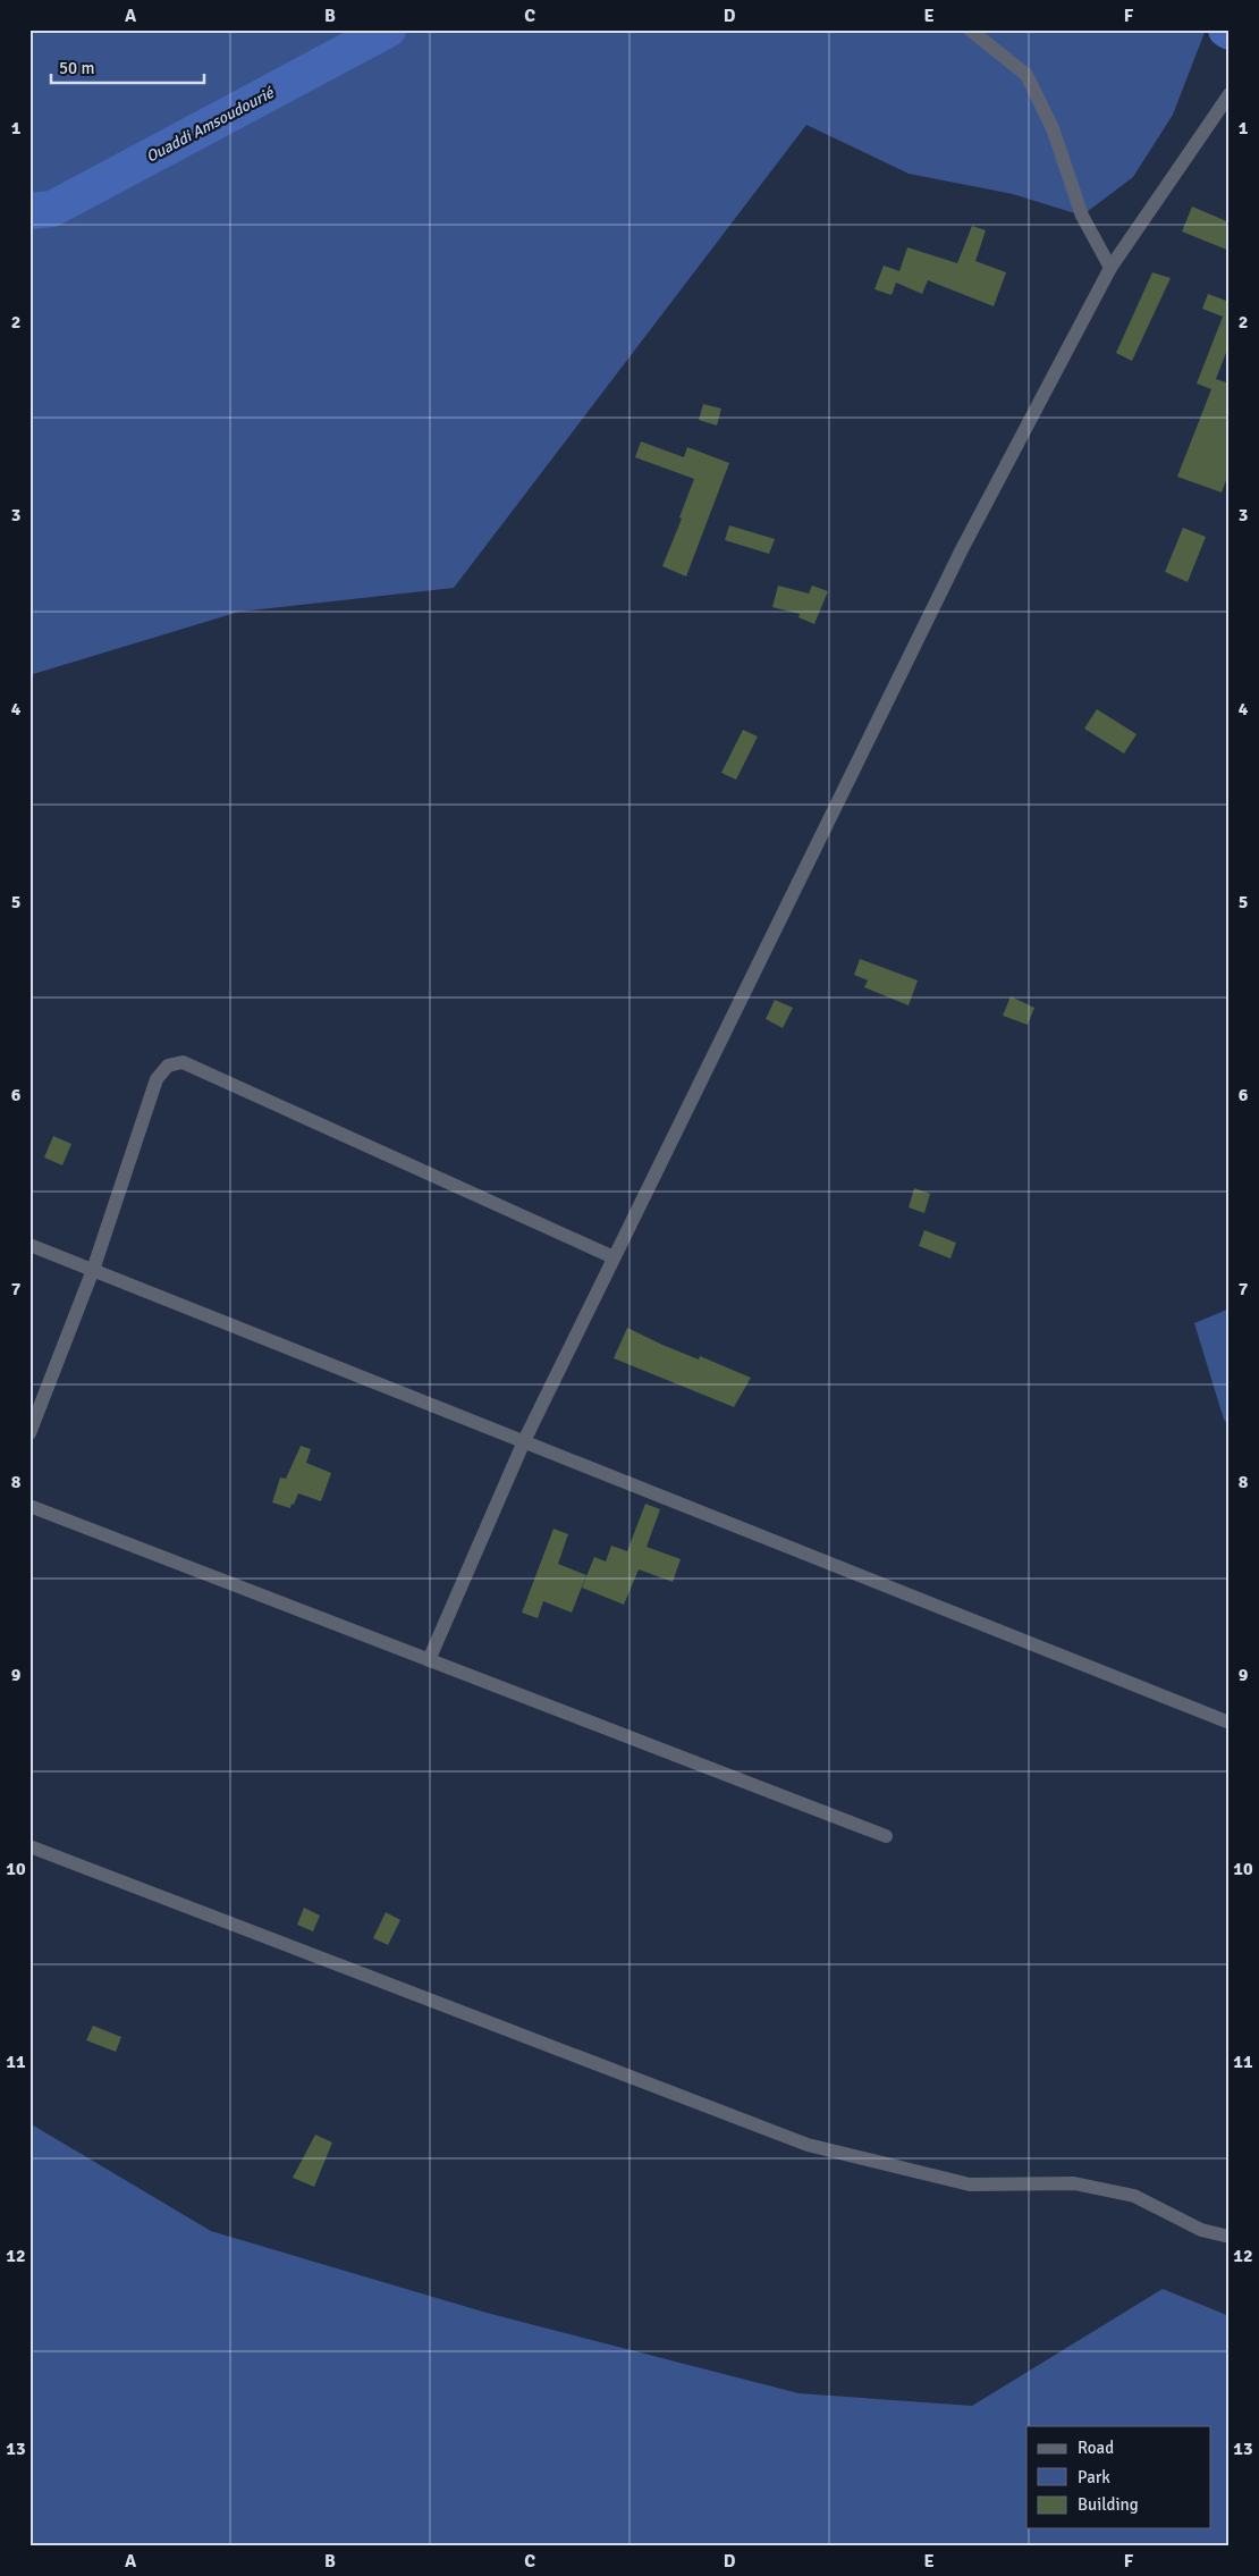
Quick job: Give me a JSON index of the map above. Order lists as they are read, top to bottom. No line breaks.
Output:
{"water":["Ouaddi Amsoudourié"],"legend":["Road","Park","Building"],"scale_bar":"50 m","grid":{"columns":["A","B","C","D","E","F"],"rows":["1","2","3","4","5","6","7","8","9","10","11","12","13"]}}
